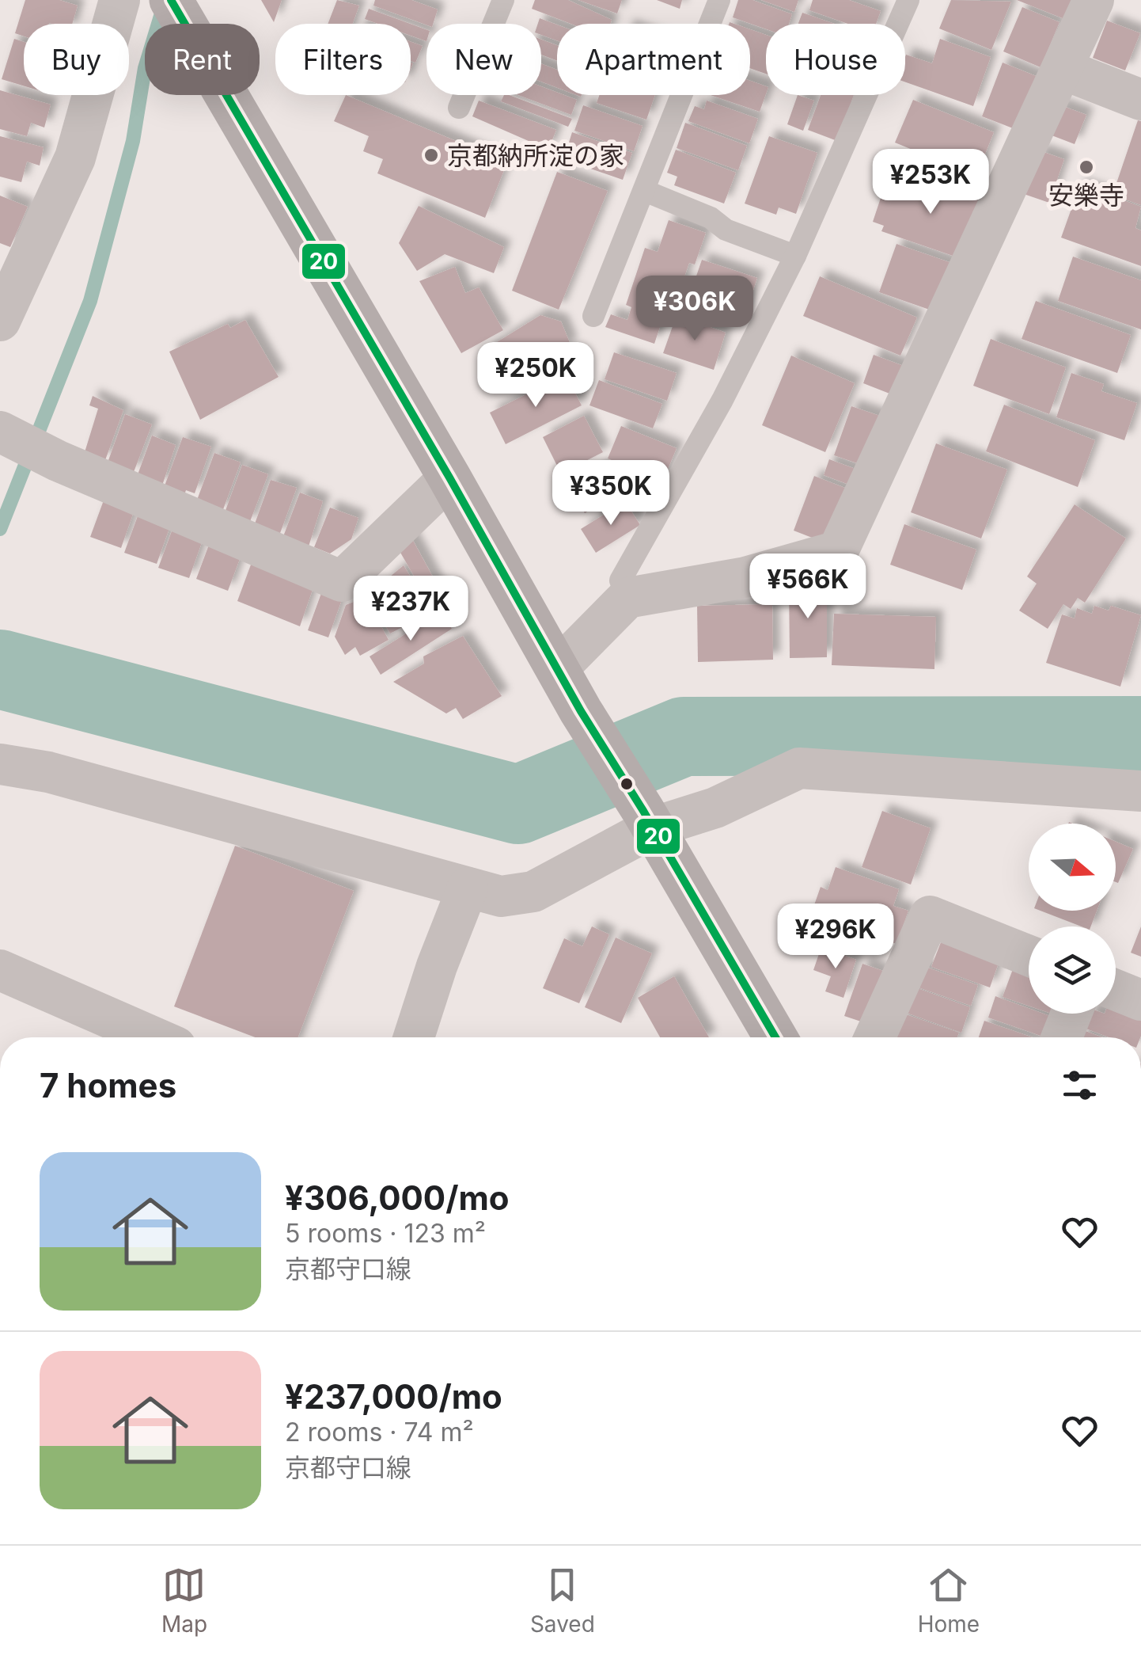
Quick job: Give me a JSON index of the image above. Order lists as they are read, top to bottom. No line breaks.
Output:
{"places":["京都納所淀の家","安樂寺"],"lines":["transit line 20"],"north":"right","page":{"chip":["Buy","Rent","Filters","New","Apartment","House"],"price":["¥253K","¥306K","¥250K","¥350K","¥566K","¥237K","¥296K"],"heading":"7 homes","list":[{"name":"¥306,000/mo","note":"5 rooms · 123 m² · 京都守口線"},{"name":"¥237,000/mo","note":"2 rooms · 74 m² · 京都守口線"}],"tabs":["Map","Saved","Home"]}}
